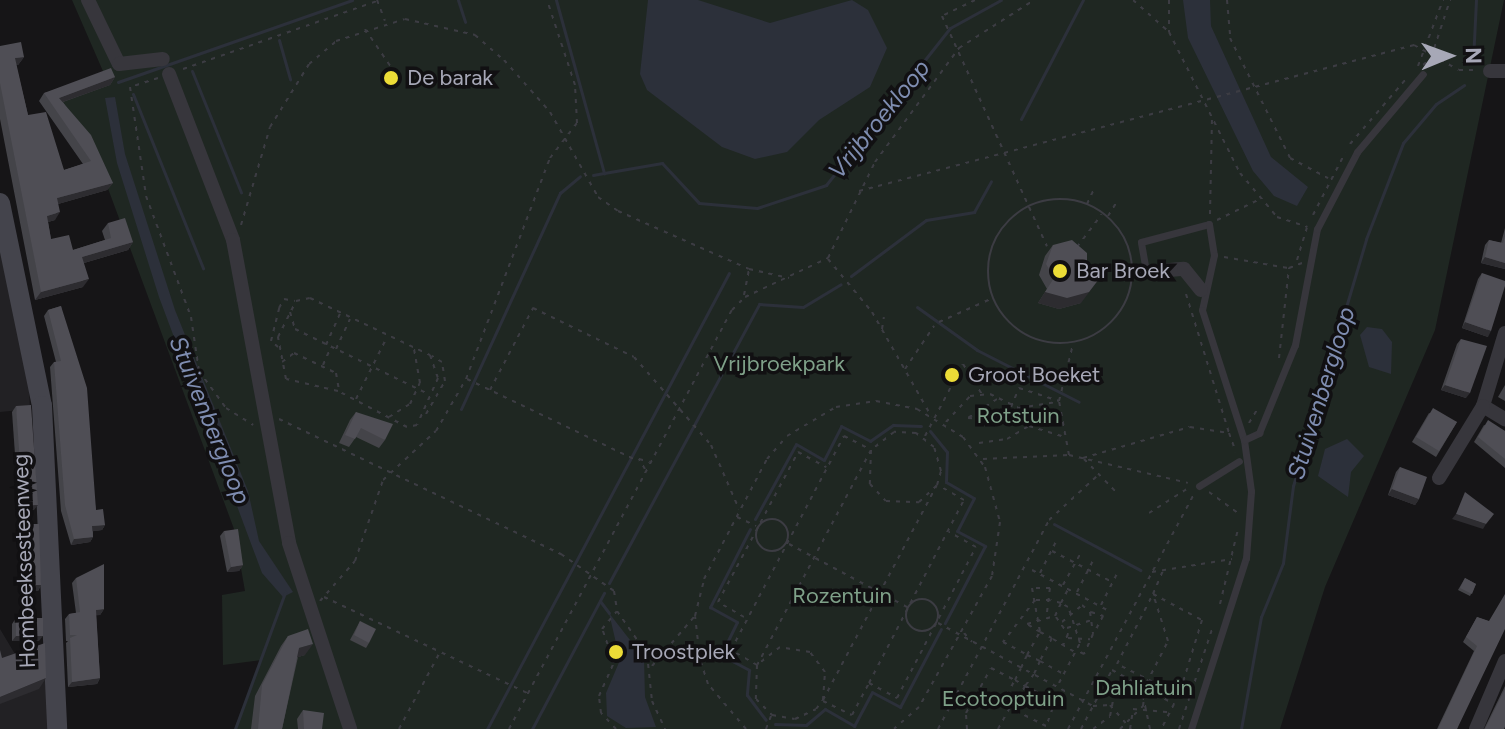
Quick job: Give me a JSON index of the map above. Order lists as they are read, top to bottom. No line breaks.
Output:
{"streets":{"main road":["Hombeeksesteenweg"]},"water":["Vrijbroekloop","Stuivenbergloop"],"parks":["Vrijbroekpark","Rotstuin","Rozentuin","Dahliatuin","Ecotooptuin"],"places":["De barak","Bar Broek","Groot Boeket","Troostplek"],"north":"right"}
